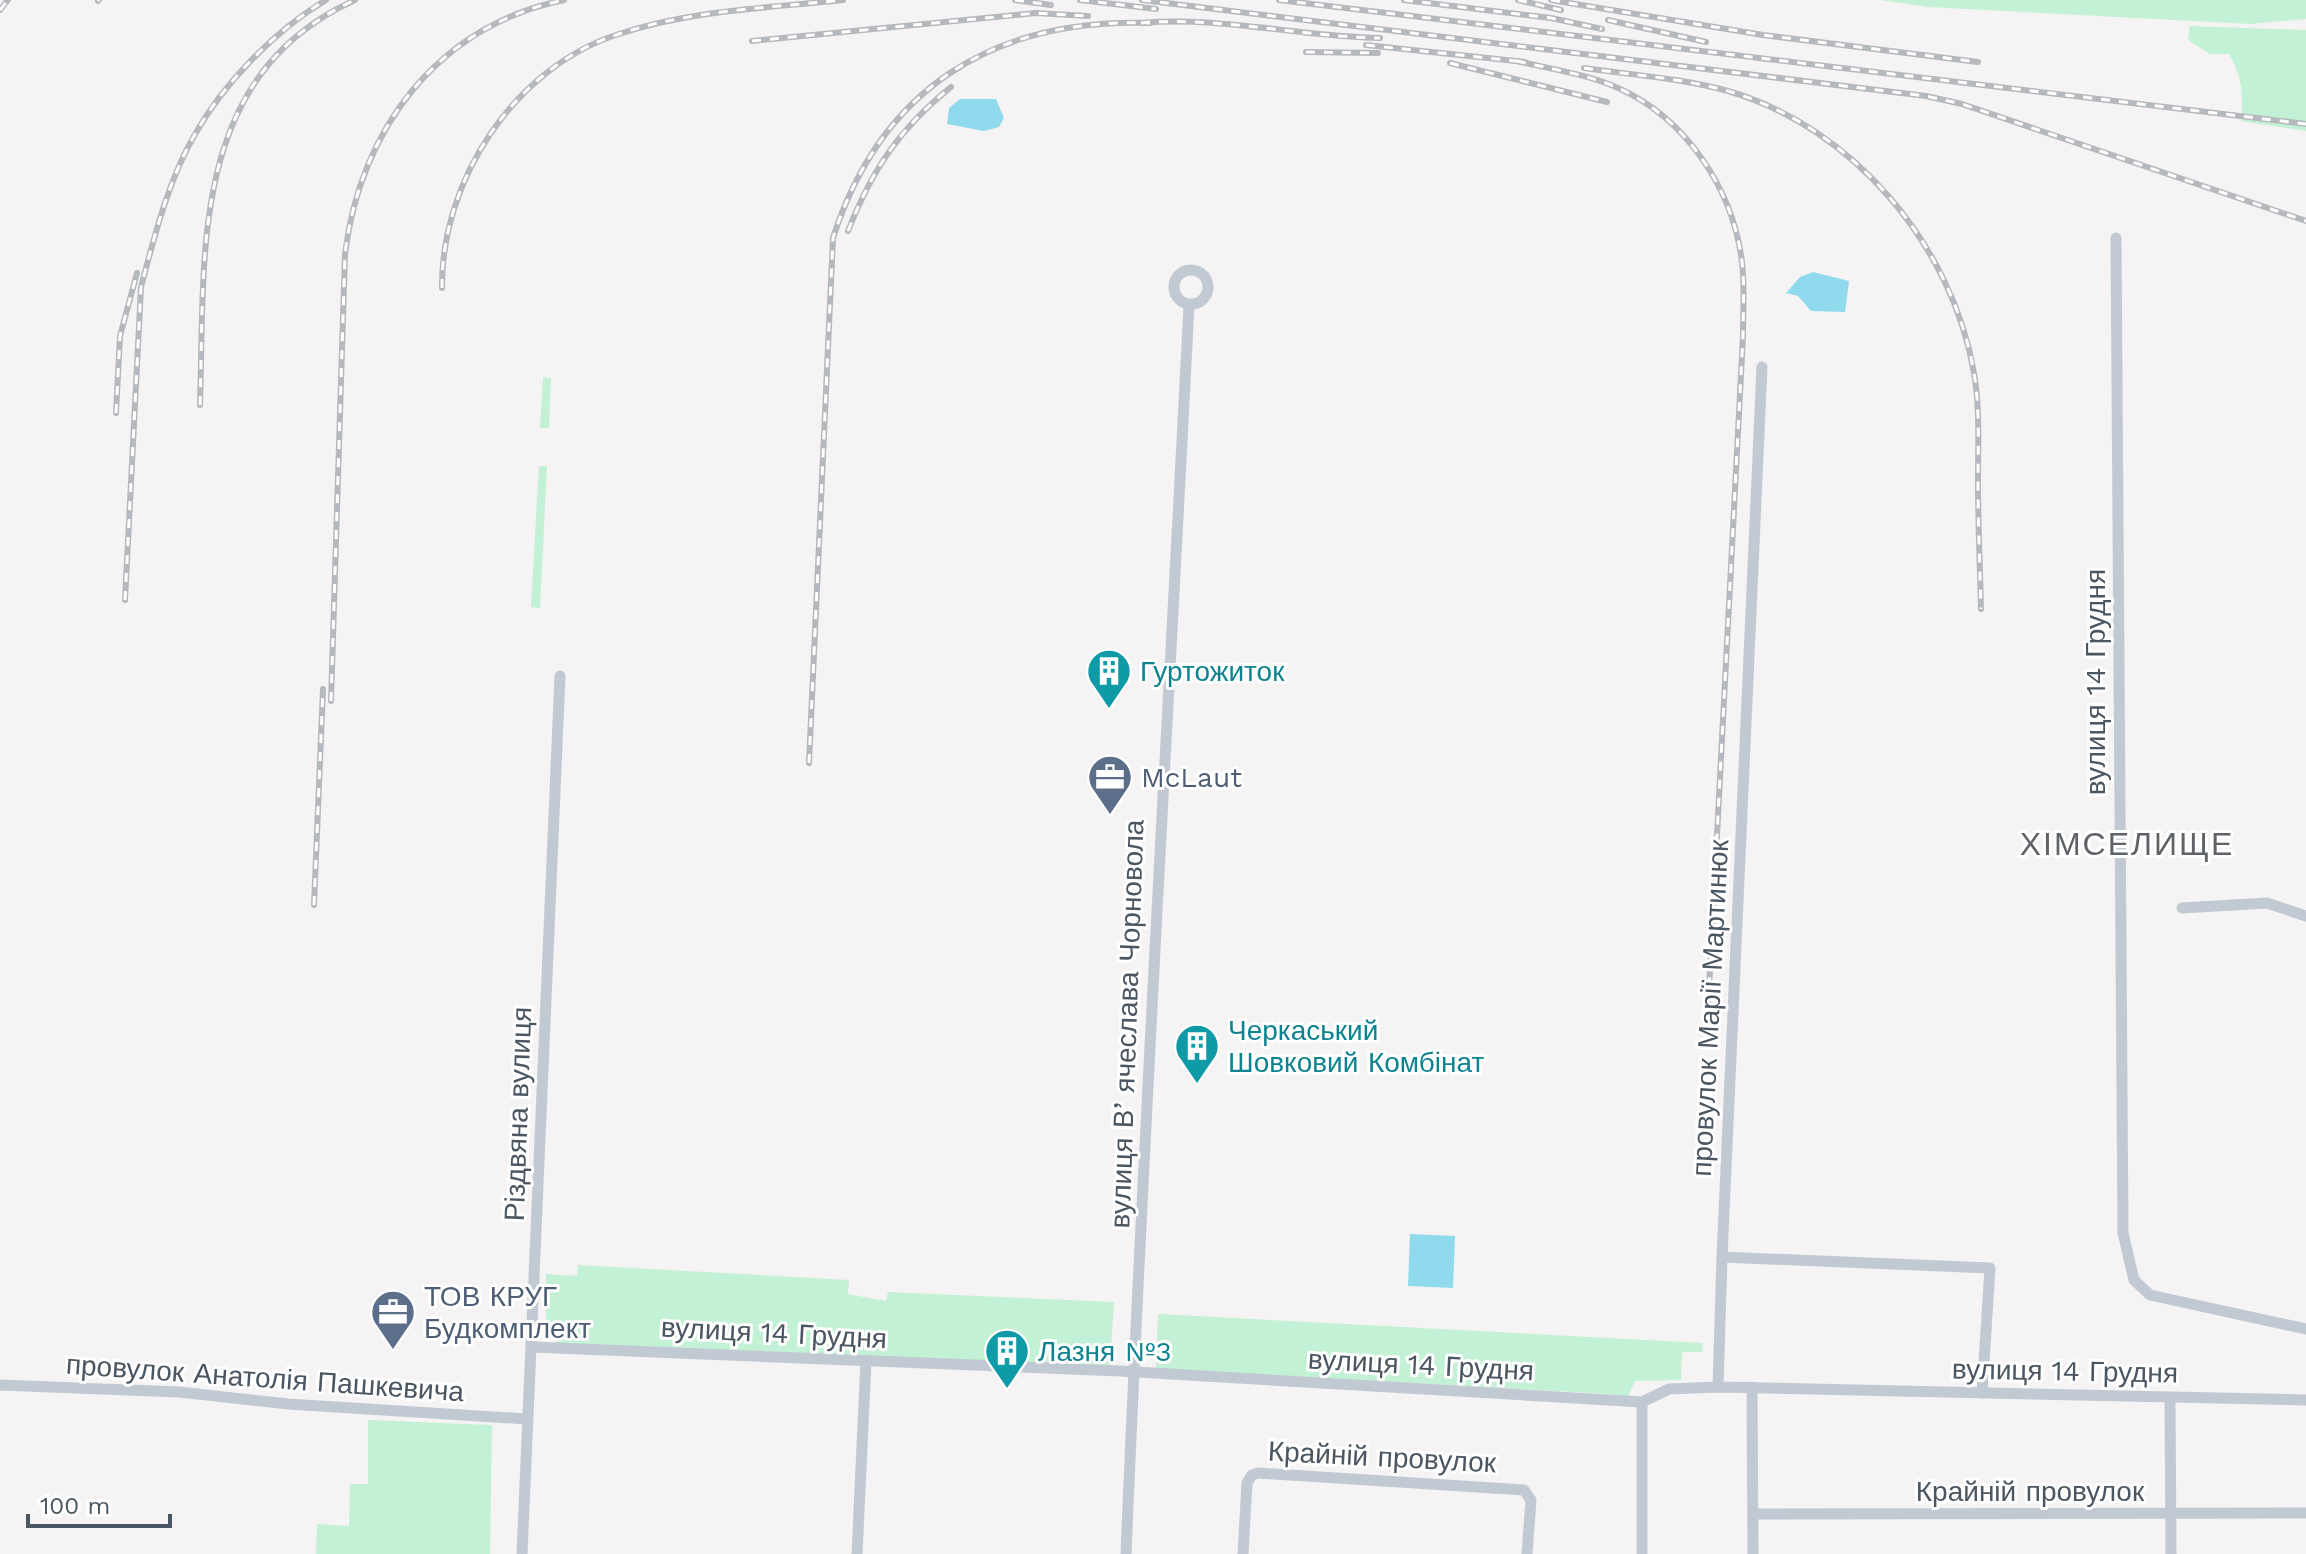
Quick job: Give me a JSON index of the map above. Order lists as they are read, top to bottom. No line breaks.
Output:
{"streets":{"street":["вулиця 14 Грудня","провулок Марії Мартинюк","вулиця Вʼячеслава Чорновола","Різдвяна вулиця","провулок Анатолія Пашкевича","Крайній провулок"]},"crossings":[["вулиця 14 Грудня","провулок Марії Мартинюк"],["вулиця 14 Грудня","вулиця Вʼячеслава Чорновола"],["вулиця 14 Грудня","Різдвяна вулиця"],["Різдвяна вулиця","провулок Анатолія Пашкевича"]],"districts":["ХІМСЕЛИЩЕ"],"places":{"building":["Гуртожиток","Черкаський Шовковий Комбінат","Лазня №3"],"office":["McLaut","ТОВ КРУГ Будкомплект"]},"scale_bar":"100 m"}
